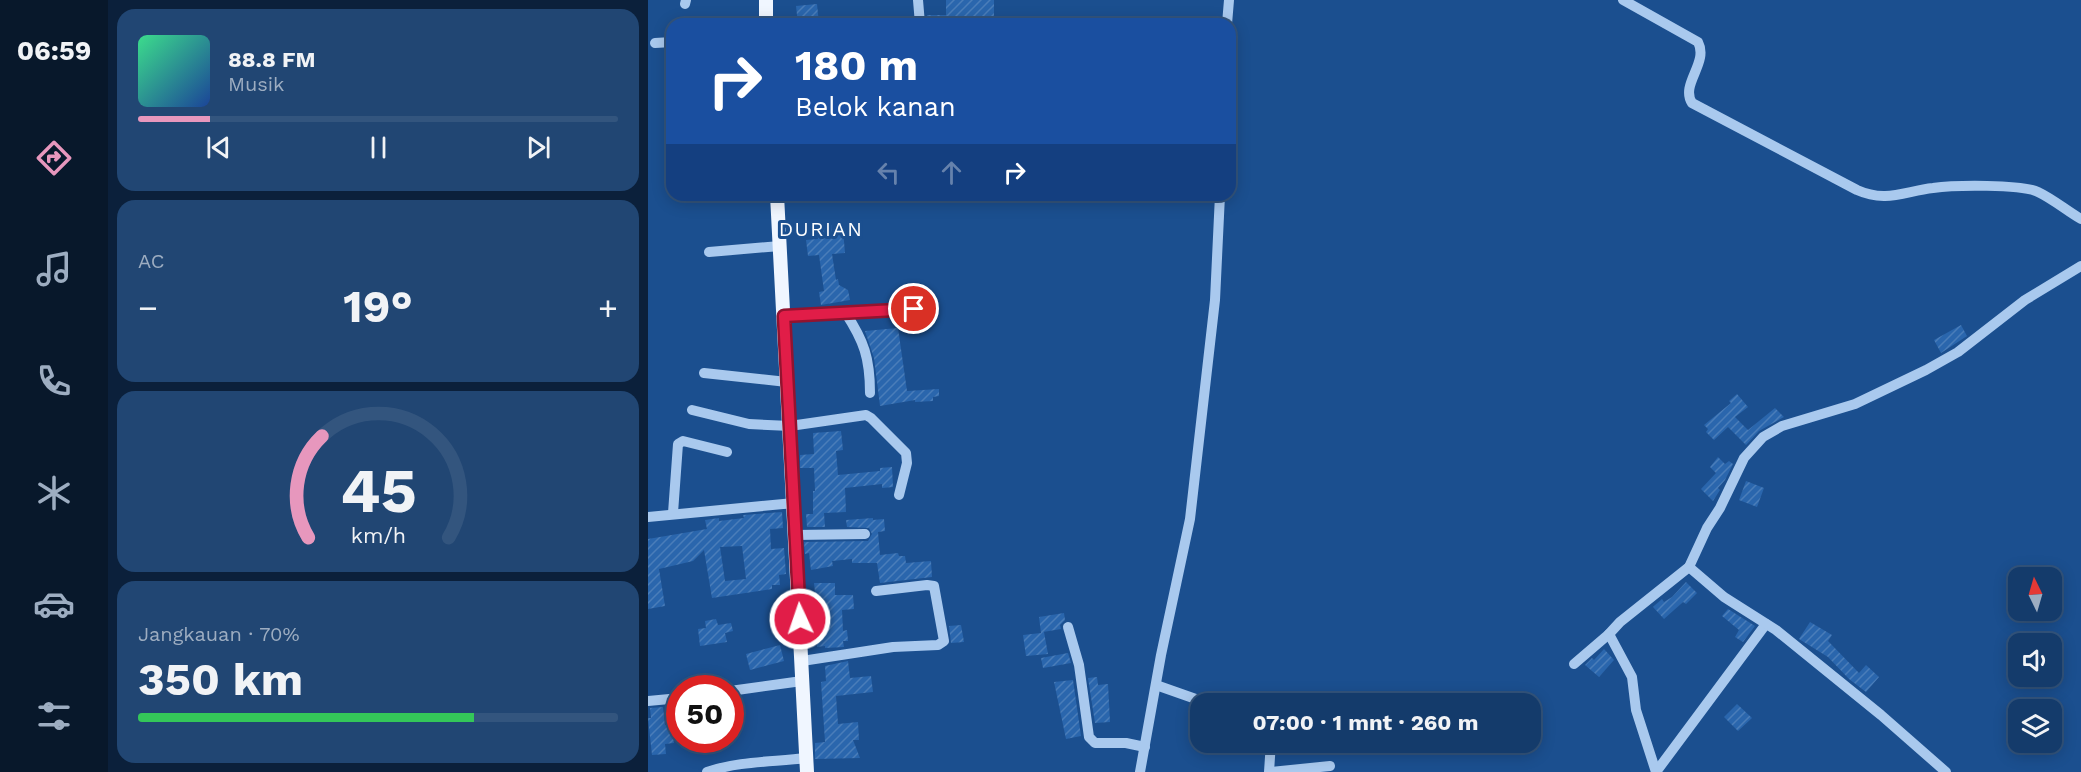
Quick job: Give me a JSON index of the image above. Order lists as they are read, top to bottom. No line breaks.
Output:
{"districts":["DURIAN"],"north":"top","page":{"tabs":"06:59","turn":["180 m","Belok kanan"],"song":["88.8 FM","Musik"],"tile":["AC",["Jangkauan · 70%","350 km"]],"heat":["−","19°","+"],"limit":"50","trip":"07:00 · 1 mnt · 260 m","gauge":["45","km/h"]}}
